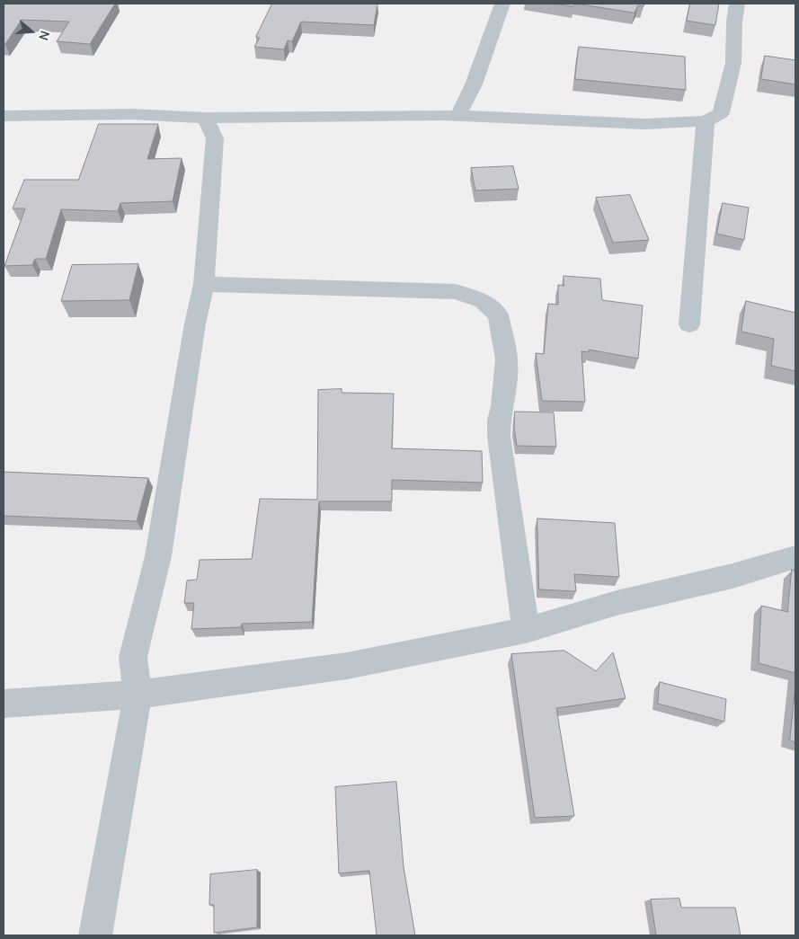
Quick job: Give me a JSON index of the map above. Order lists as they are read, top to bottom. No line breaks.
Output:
{"north":"right"}
